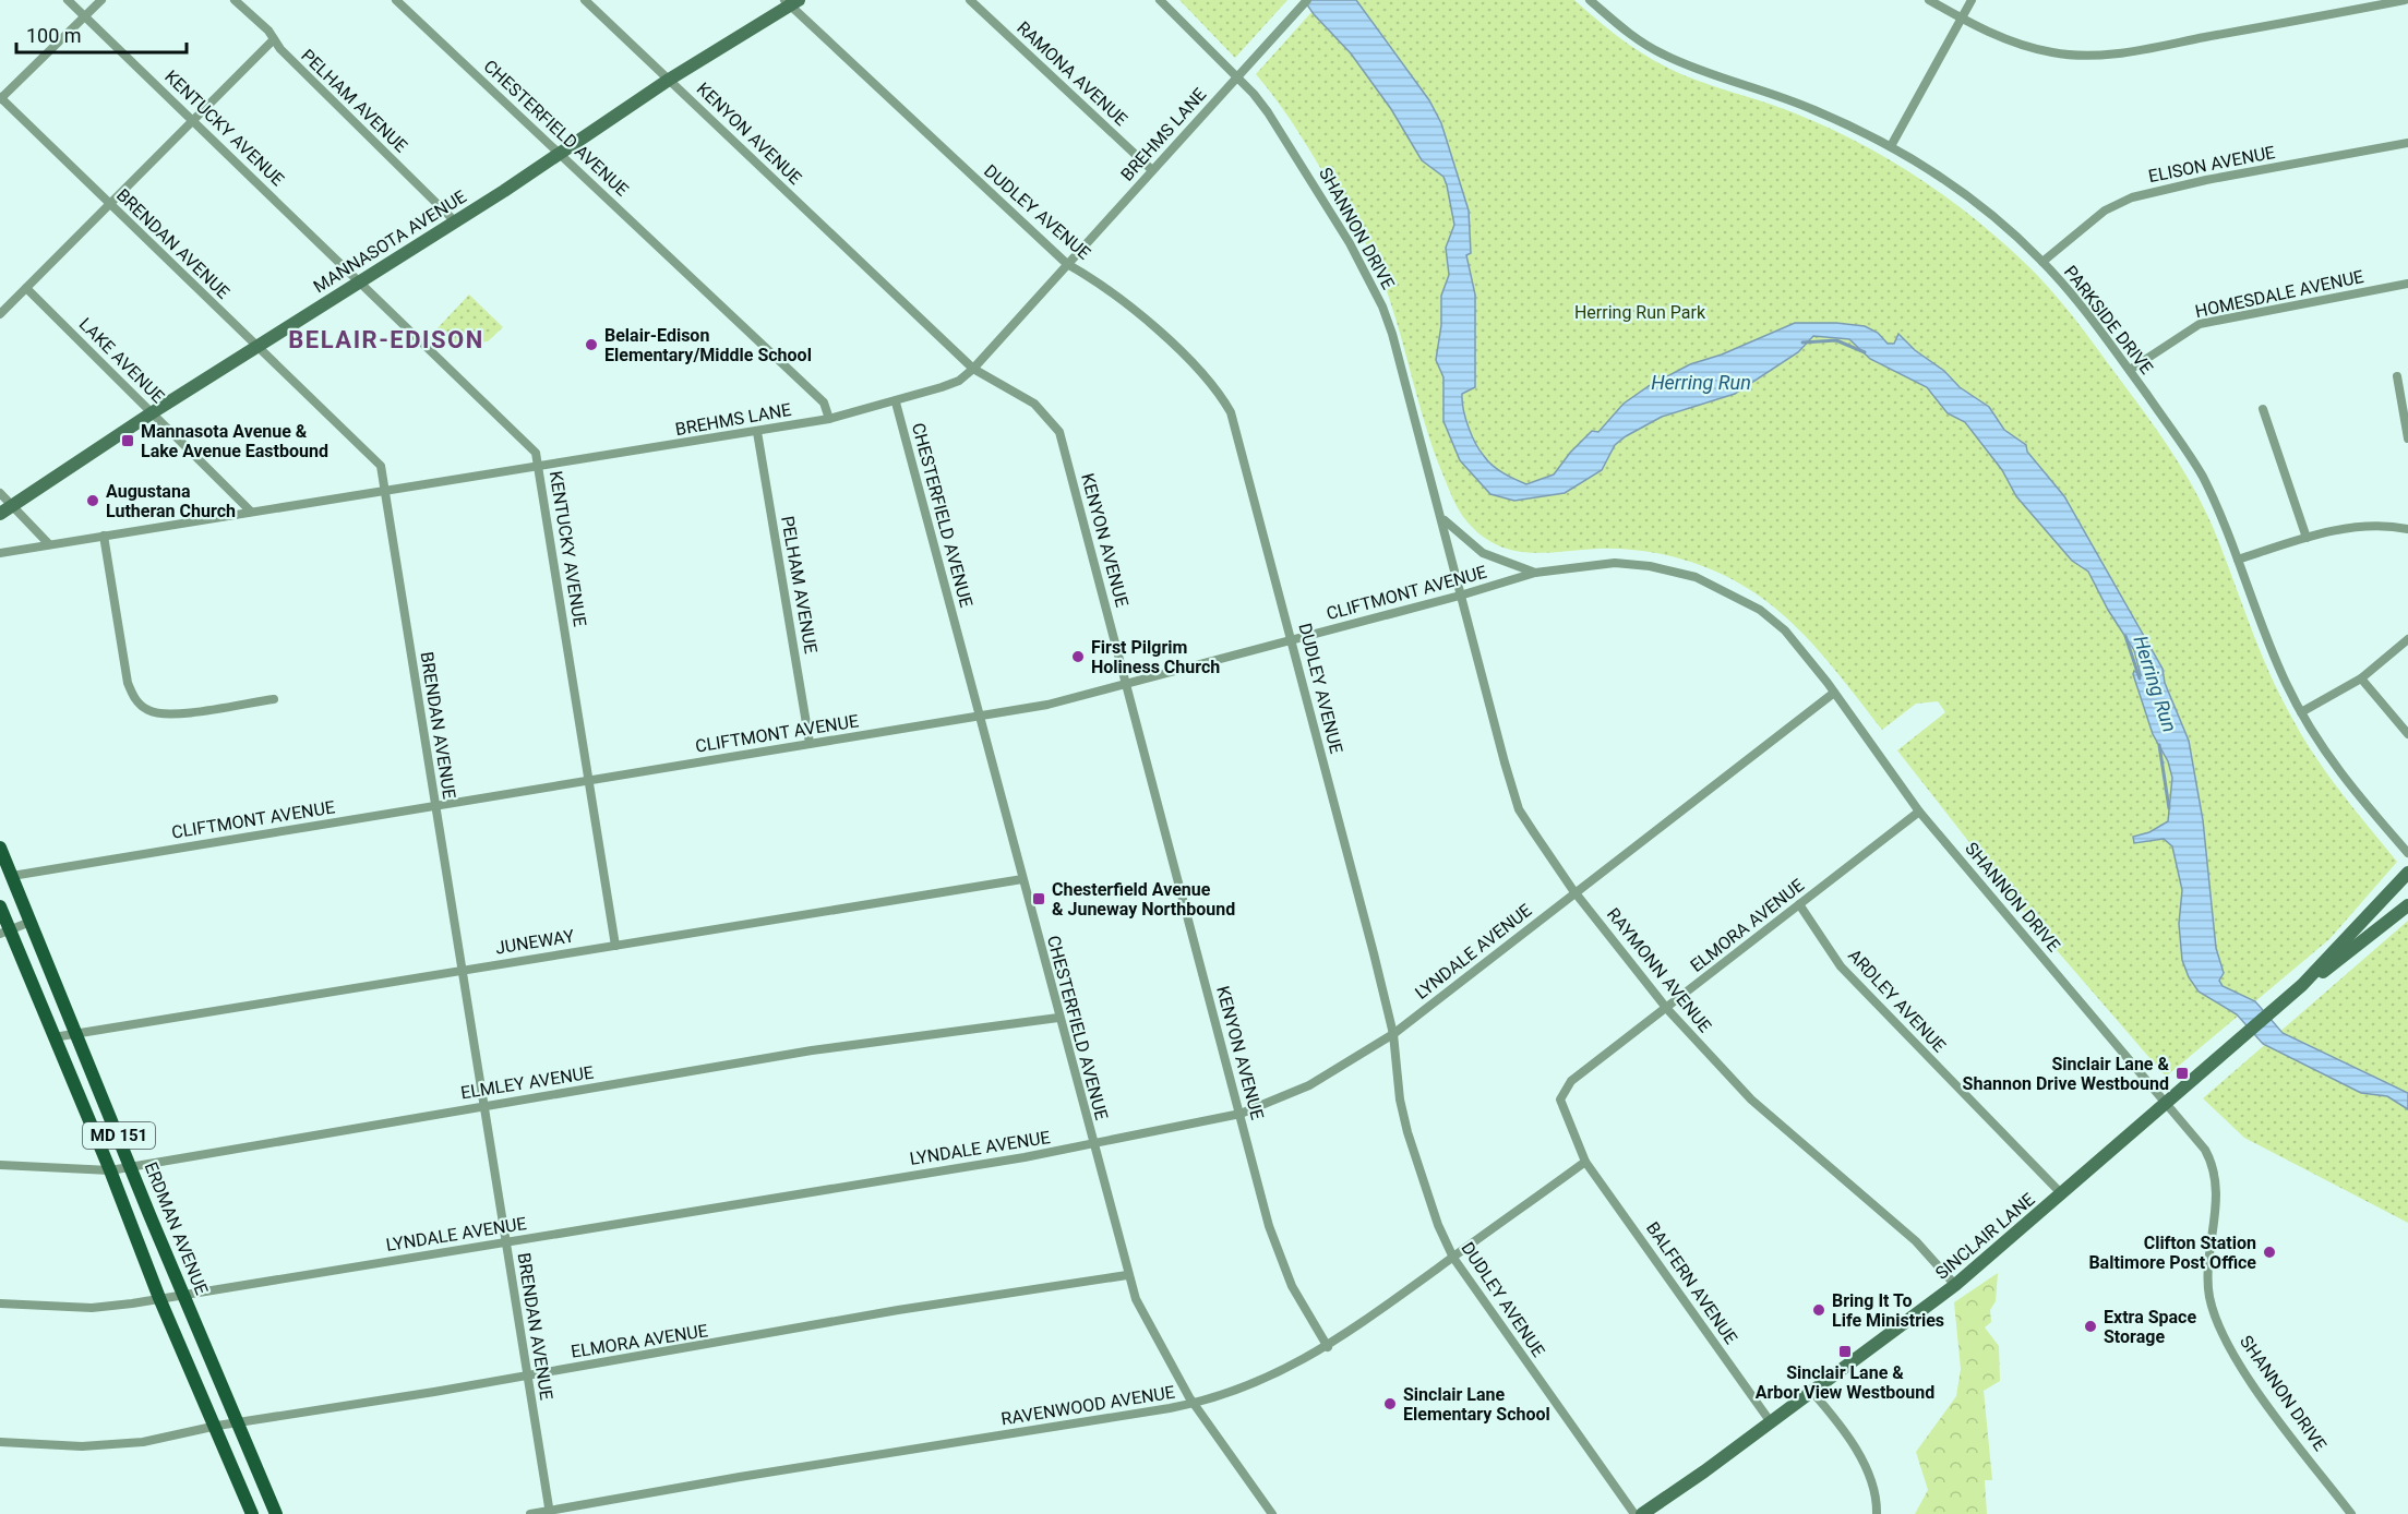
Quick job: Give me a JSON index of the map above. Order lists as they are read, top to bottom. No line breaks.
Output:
{"streets":{"main road":["MANNASOTA AVENUE","MD 151","ERDMAN AVENUE","SINCLAIR LANE"],"street":["RAMONA AVENUE","PELHAM AVENUE","KENTUCKY AVENUE","CHESTERFIELD AVENUE","KENYON AVENUE","BREHMS LANE","ELISON AVENUE","DUDLEY AVENUE","SHANNON DRIVE","BRENDAN AVENUE","HOMESDALE AVENUE","PARKSIDE DRIVE","LAKE AVENUE","CLIFTMONT AVENUE","ELMORA AVENUE","JUNEWAY","LYNDALE AVENUE","RAYMONN AVENUE","ARDLEY AVENUE","ELMLEY AVENUE","BALFERN AVENUE","RAVENWOOD AVENUE"]},"crossings":[["RAMONA AVENUE","BREHMS LANE"],["PELHAM AVENUE","BREHMS LANE"],["PELHAM AVENUE","MANNASOTA AVENUE"],["PELHAM AVENUE","CLIFTMONT AVENUE"],["KENTUCKY AVENUE","BREHMS LANE"],["KENTUCKY AVENUE","MANNASOTA AVENUE"],["KENTUCKY AVENUE","CLIFTMONT AVENUE"],["KENTUCKY AVENUE","JUNEWAY"],["CHESTERFIELD AVENUE","BREHMS LANE"],["CHESTERFIELD AVENUE","MANNASOTA AVENUE"],["CHESTERFIELD AVENUE","CLIFTMONT AVENUE"],["CHESTERFIELD AVENUE","ELMORA AVENUE"],["CHESTERFIELD AVENUE","JUNEWAY"],["CHESTERFIELD AVENUE","LYNDALE AVENUE"],["CHESTERFIELD AVENUE","ELMLEY AVENUE"],["CHESTERFIELD AVENUE","RAVENWOOD AVENUE"],["KENYON AVENUE","BREHMS LANE"],["KENYON AVENUE","MANNASOTA AVENUE"],["KENYON AVENUE","CLIFTMONT AVENUE"],["KENYON AVENUE","LYNDALE AVENUE"],["KENYON AVENUE","RAVENWOOD AVENUE"],["BREHMS LANE","DUDLEY AVENUE"],["BREHMS LANE","SHANNON DRIVE"],["BREHMS LANE","BRENDAN AVENUE"],["BREHMS LANE","LAKE AVENUE"],["ELISON AVENUE","PARKSIDE DRIVE"],["DUDLEY AVENUE","MANNASOTA AVENUE"],["DUDLEY AVENUE","CLIFTMONT AVENUE"],["DUDLEY AVENUE","LYNDALE AVENUE"],["DUDLEY AVENUE","RAVENWOOD AVENUE"],["SHANNON DRIVE","CLIFTMONT AVENUE"],["SHANNON DRIVE","ELMORA AVENUE"],["SHANNON DRIVE","LYNDALE AVENUE"],["SHANNON DRIVE","RAYMONN AVENUE"],["SHANNON DRIVE","SINCLAIR LANE"],["MANNASOTA AVENUE","BRENDAN AVENUE"],["MANNASOTA AVENUE","LAKE AVENUE"],["BRENDAN AVENUE","CLIFTMONT AVENUE"],["BRENDAN AVENUE","ELMORA AVENUE"],["BRENDAN AVENUE","JUNEWAY"],["BRENDAN AVENUE","LYNDALE AVENUE"],["BRENDAN AVENUE","ELMLEY AVENUE"],["BRENDAN AVENUE","RAVENWOOD AVENUE"],["HOMESDALE AVENUE","PARKSIDE DRIVE"],["CLIFTMONT AVENUE","RAYMONN AVENUE"],["CLIFTMONT AVENUE","ERDMAN AVENUE"],["ELMORA AVENUE","RAYMONN AVENUE"],["ELMORA AVENUE","ARDLEY AVENUE"],["ELMORA AVENUE","MD 151"],["ELMORA AVENUE","ERDMAN AVENUE"],["ELMORA AVENUE","BALFERN AVENUE"],["ELMORA AVENUE","RAVENWOOD AVENUE"],["JUNEWAY","MD 151"],["JUNEWAY","ERDMAN AVENUE"],["LYNDALE AVENUE","RAYMONN AVENUE"],["LYNDALE AVENUE","MD 151"],["LYNDALE AVENUE","ERDMAN AVENUE"],["RAYMONN AVENUE","SINCLAIR LANE"],["ARDLEY AVENUE","SINCLAIR LANE"],["ELMLEY AVENUE","MD 151"],["ELMLEY AVENUE","ERDMAN AVENUE"],["SINCLAIR LANE","BALFERN AVENUE"],["BALFERN AVENUE","RAVENWOOD AVENUE"]],"districts":["BELAIR-EDISON"],"water":["Herring Run"],"parks":["Herring Run Park"],"places":{"other":["Belair-Edison Elementary/Middle School","Augustana Lutheran Church","First Pilgrim Holiness Church","Clifton Station Baltimore Post Office","Bring It To Life Ministries","Extra Space Storage","Sinclair Lane Elementary School"],"transit":["Mannasota Avenue & Lake Avenue Eastbound","Chesterfield Avenue & Juneway Northbound","Sinclair Lane & Shannon Drive Westbound","Sinclair Lane & Arbor View Westbound"]},"scale_bar":"100 m"}
